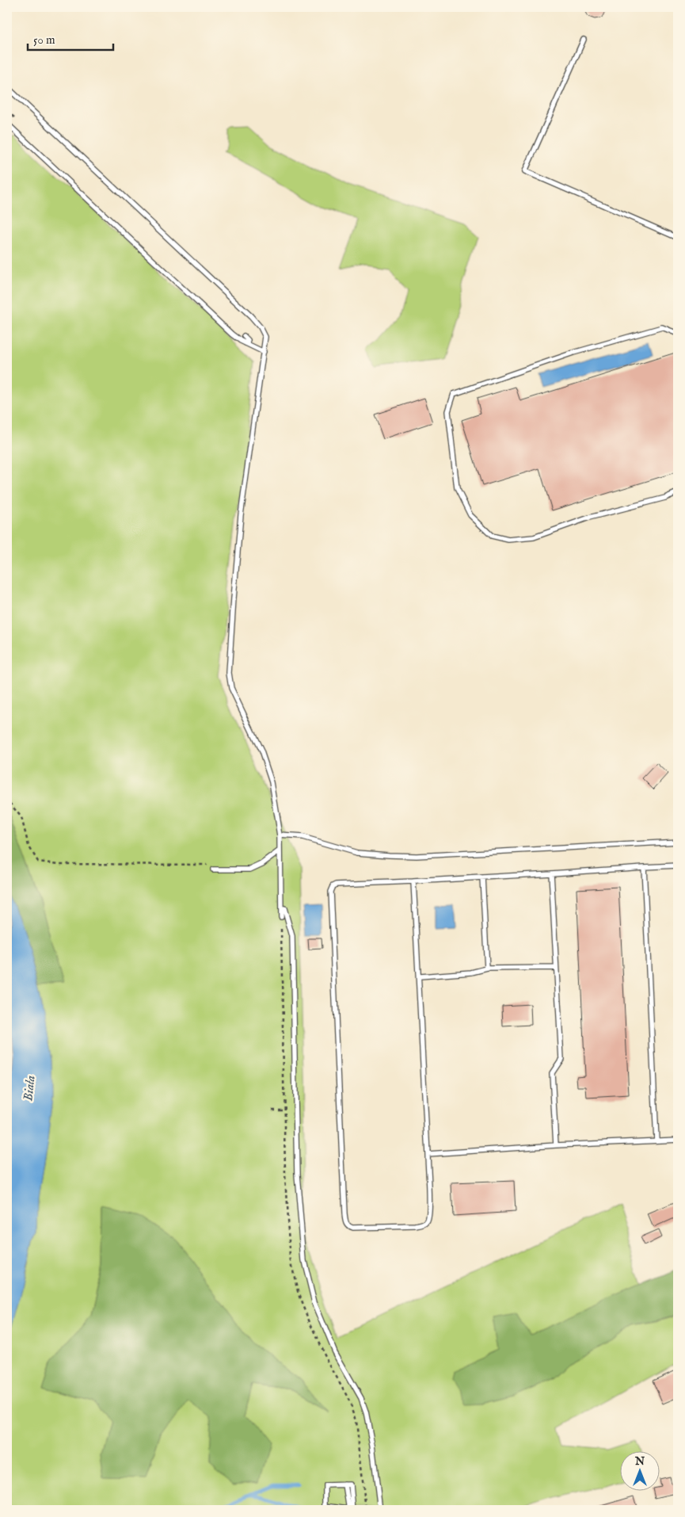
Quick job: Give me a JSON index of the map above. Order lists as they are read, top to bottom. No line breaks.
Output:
{"water":["Biała"],"scale_bar":"50 m","north":"top"}
